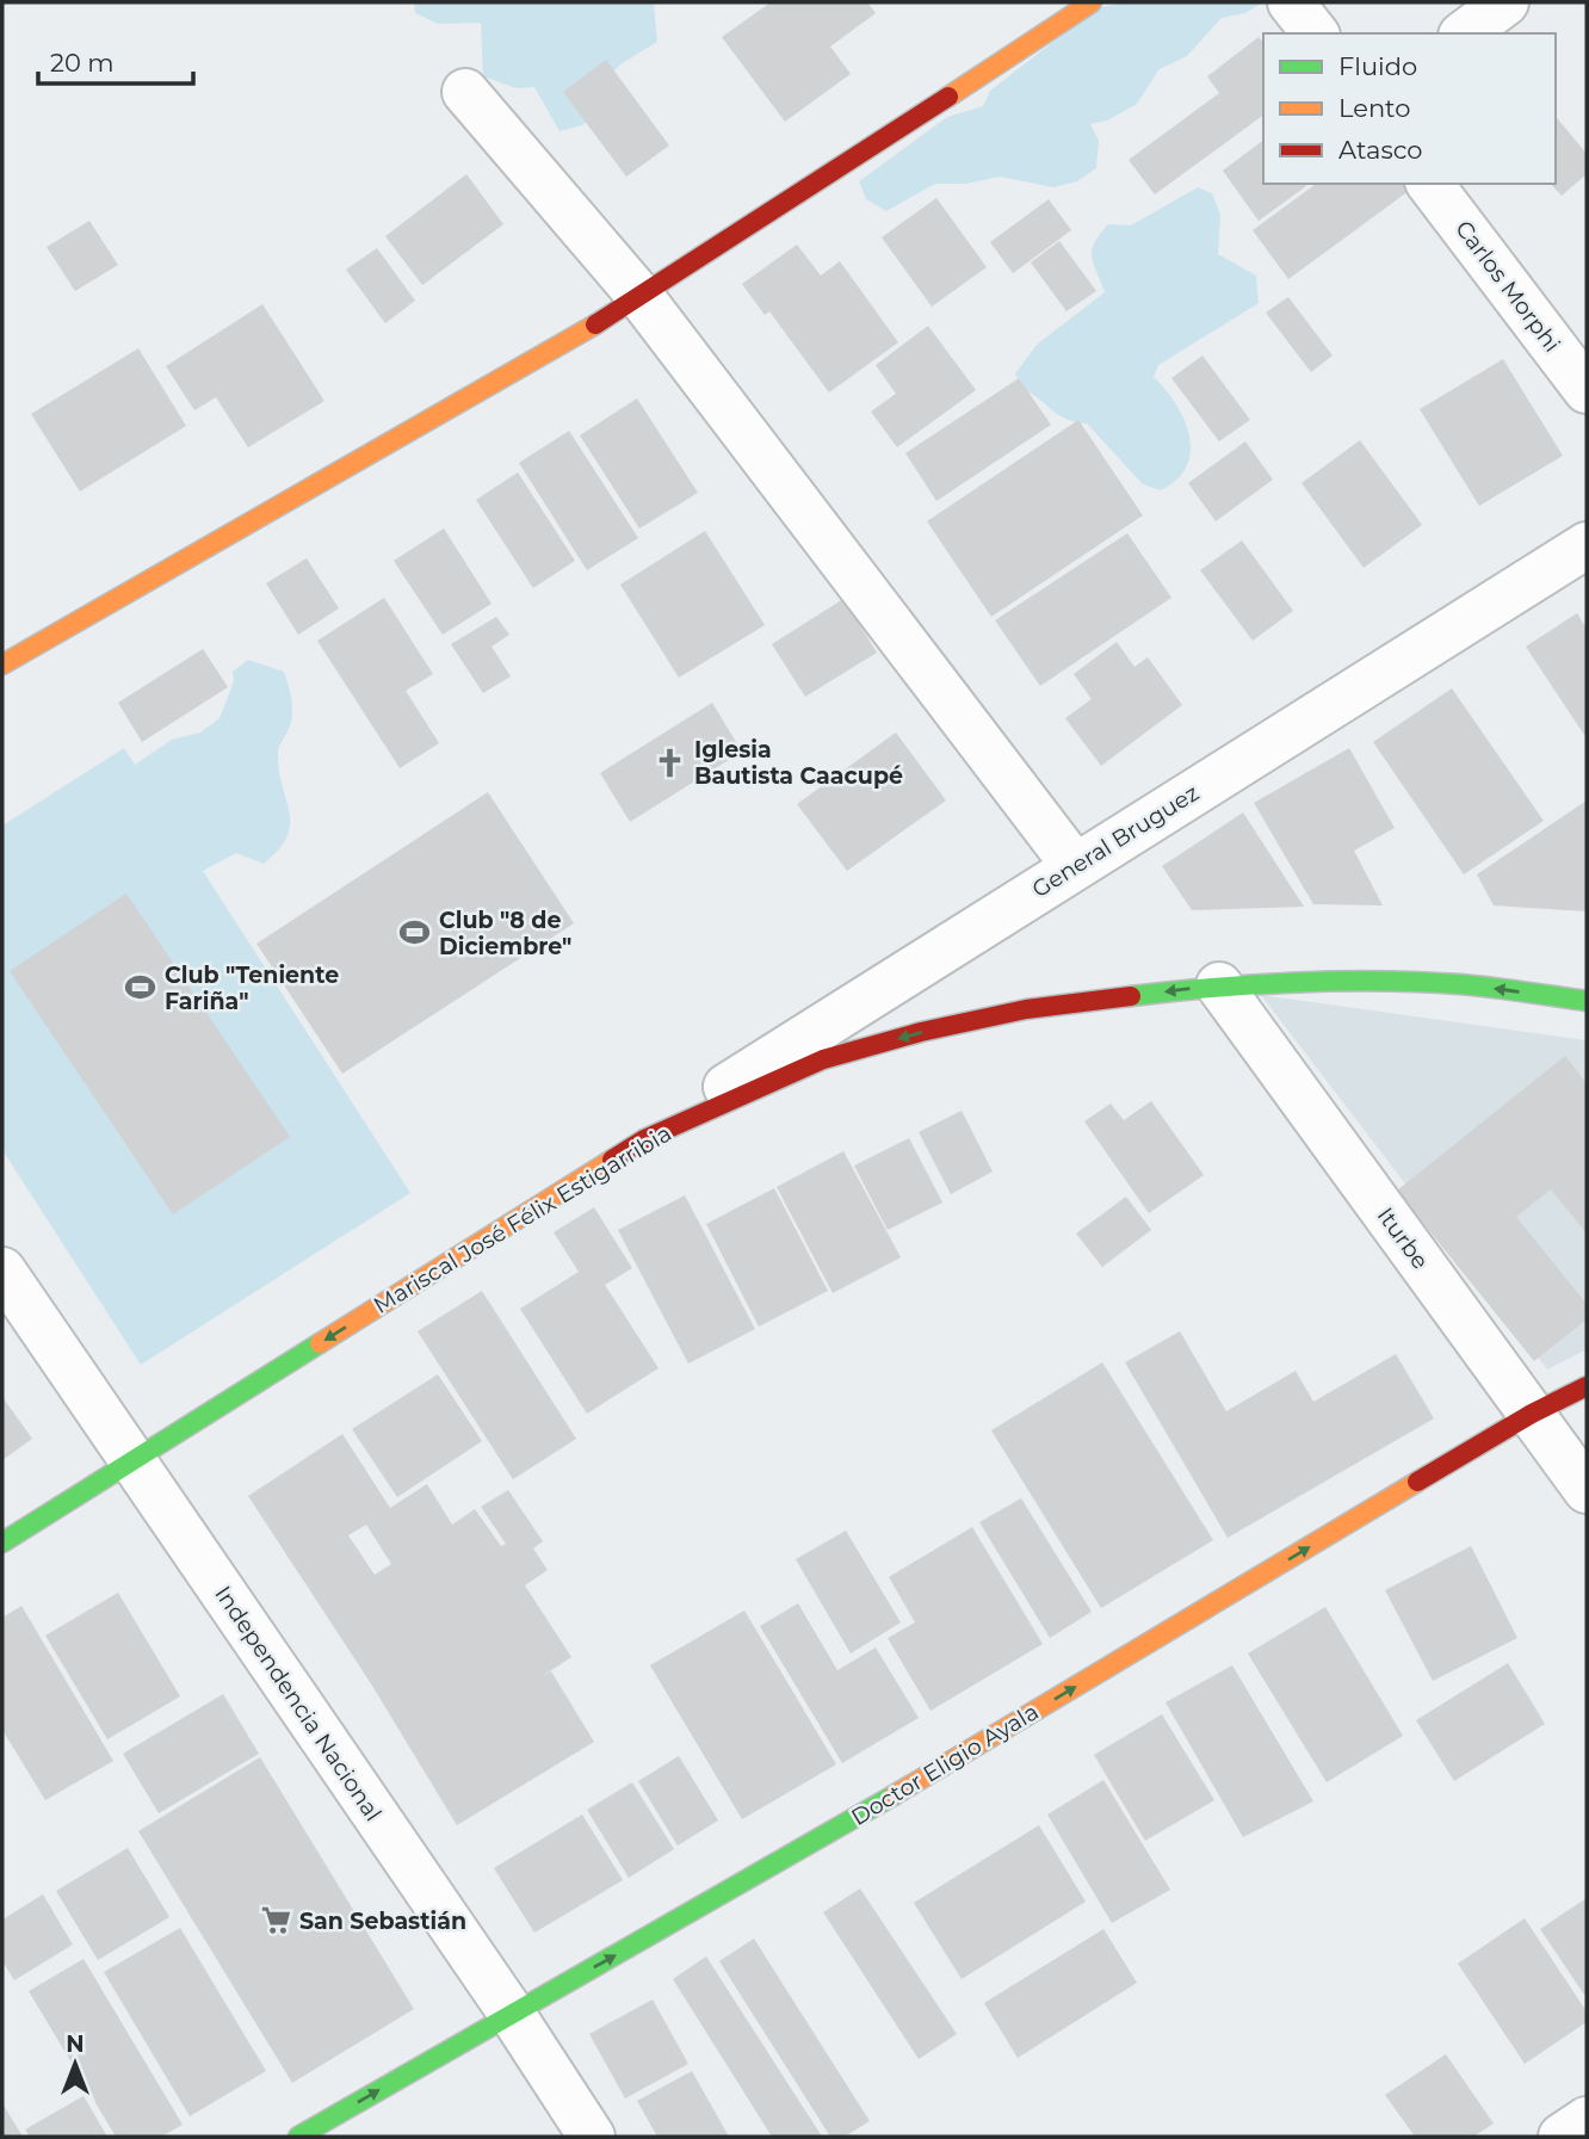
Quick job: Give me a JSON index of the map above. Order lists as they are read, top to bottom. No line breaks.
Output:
{"streets":{"street":["Carlos Morphi","General Bruguez","Mariscal José Félix Estigarribia","Iturbe","Independencia Nacional","Doctor Eligio Ayala"]},"crossings":[["General Bruguez","Mariscal José Félix Estigarribia"],["Mariscal José Félix Estigarribia","Iturbe"],["Mariscal José Félix Estigarribia","Independencia Nacional"],["Iturbe","Doctor Eligio Ayala"],["Independencia Nacional","Doctor Eligio Ayala"]],"one_way":["Mariscal José Félix Estigarribia","Doctor Eligio Ayala"],"places":{"church":["Iglesia Bautista Caacupé"],"sports":["Club \"8 de Diciembre\"","Club \"Teniente Fariña\""],"supermarket":["San Sebastián"]},"legend":["Fluido","Lento","Atasco"],"scale_bar":"20 m","north":"top"}
